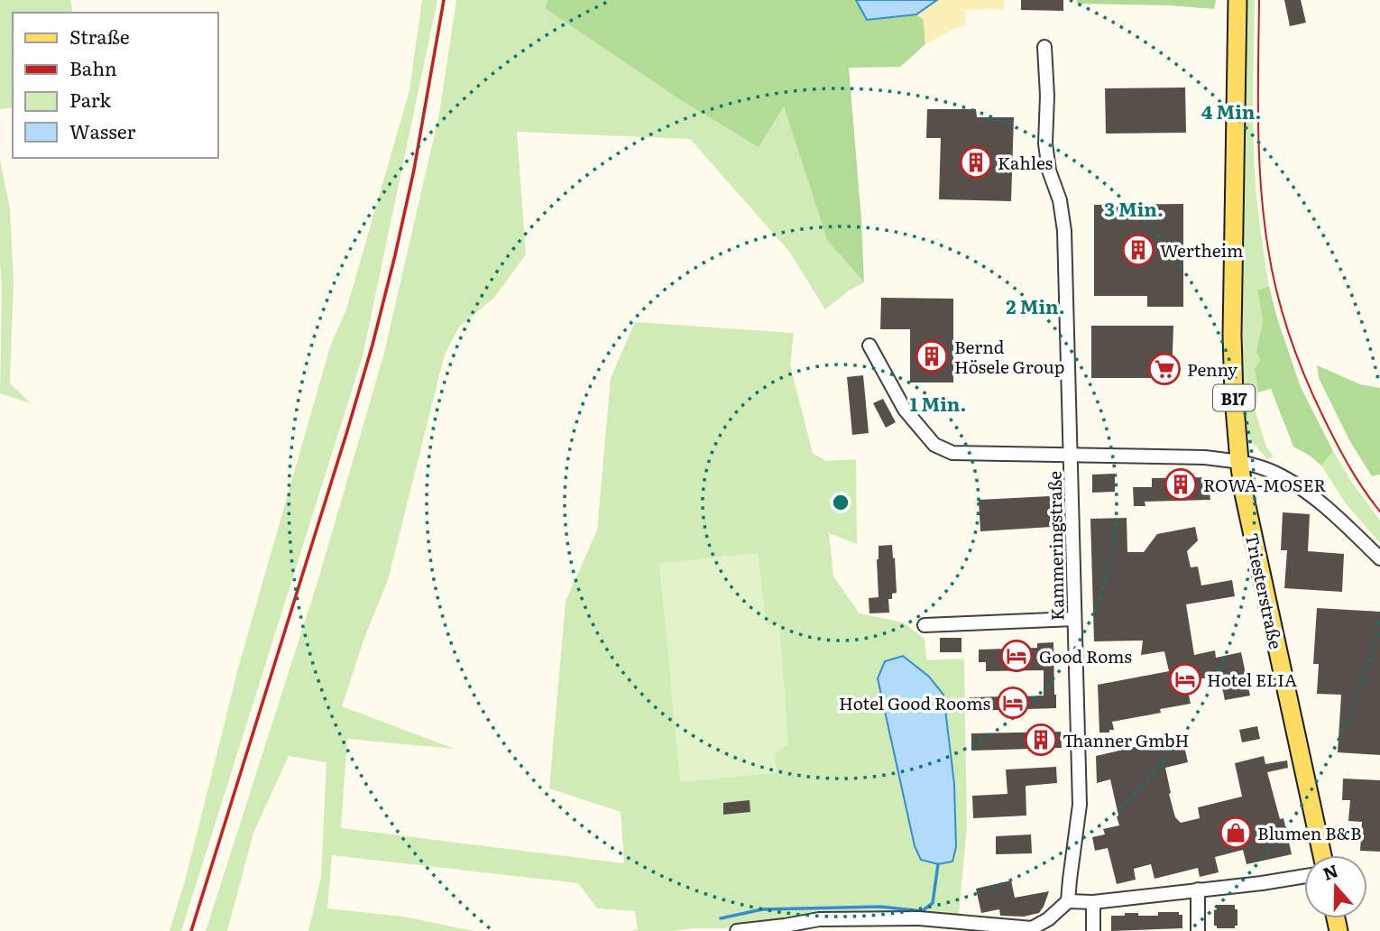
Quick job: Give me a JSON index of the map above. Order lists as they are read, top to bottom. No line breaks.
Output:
{"streets":{"main road":["B17","Triesterstraße"],"street":["Kammeringstraße"]},"crossings":[["B17","Kammeringstraße"],["B17","Triesterstraße"],["Kammeringstraße","Triesterstraße"]],"places":{"building":["Kahles","Wertheim","Bernd Hösele Group","ROWA-MOSER","Thanner GmbH"],"supermarket":["Penny"],"hotel":["Good Roms","Hotel ELIA","Hotel Good Rooms"],"shop":["Blumen B&B"]},"legend":["Straße","Bahn","Park","Wasser"],"north":"top","rings":["4 Min.","3 Min.","2 Min.","1 Min."]}
